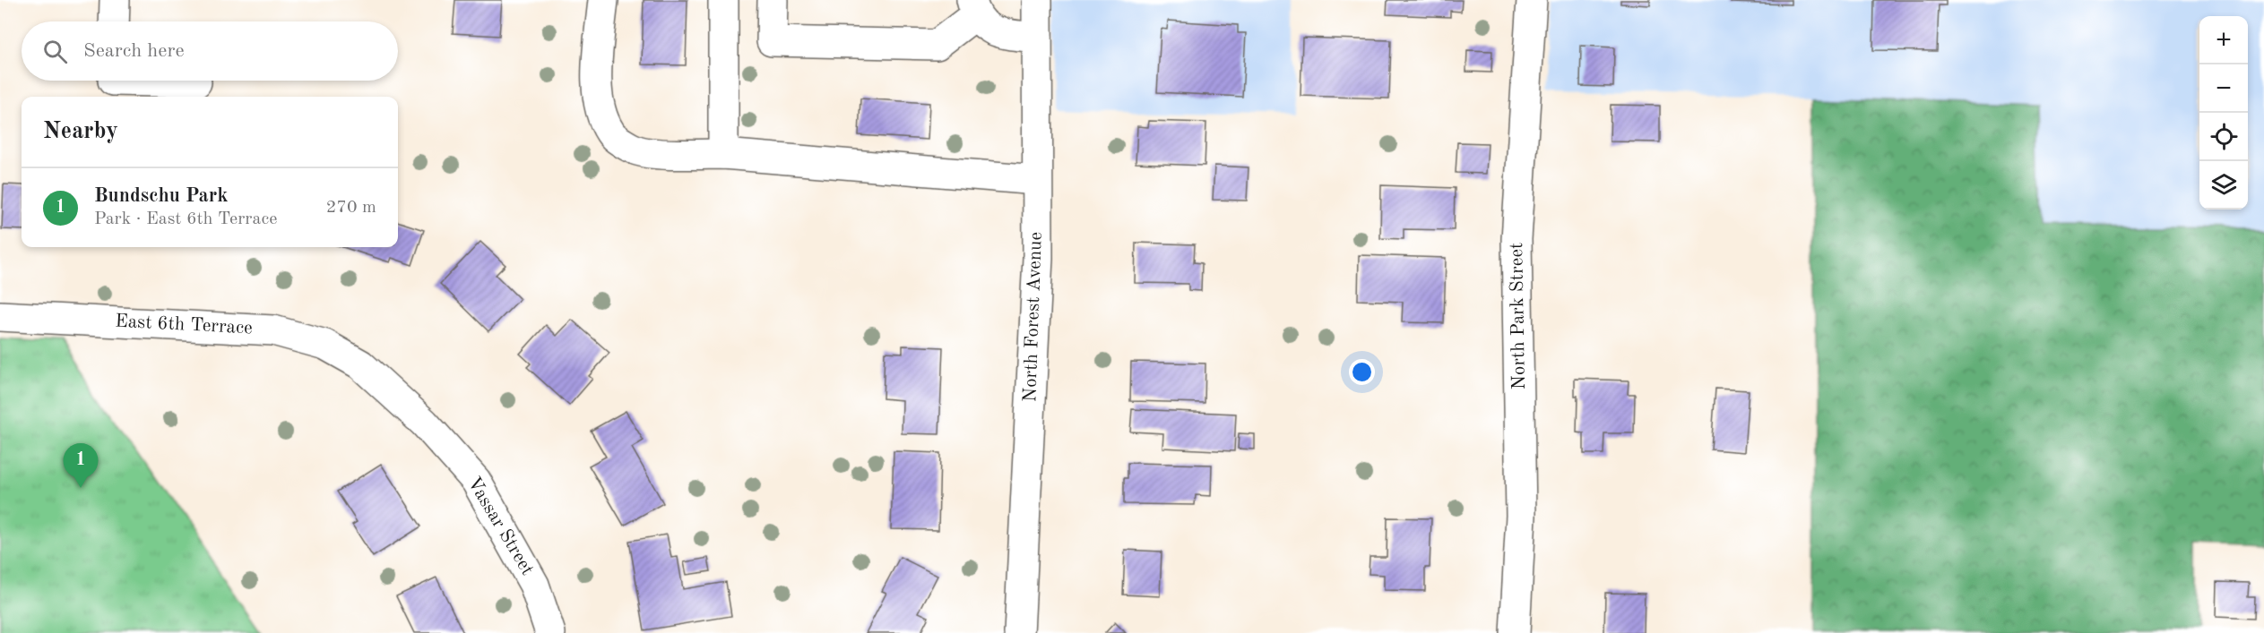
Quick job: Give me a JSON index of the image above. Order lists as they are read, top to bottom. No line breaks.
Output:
{"streets":{"street":["North Park Street","North Forest Avenue","East 6th Terrace","Vassar Street"]},"crossings":[["East 6th Terrace","Vassar Street"]],"page":{"map_buttons":["+","−"],"search":"Search here","heading":"Nearby","list":[{"mark":"1","name":"Bundschu Park","note":"Park · East 6th Terrace","value":"270 m"}],"pins":"1"}}
